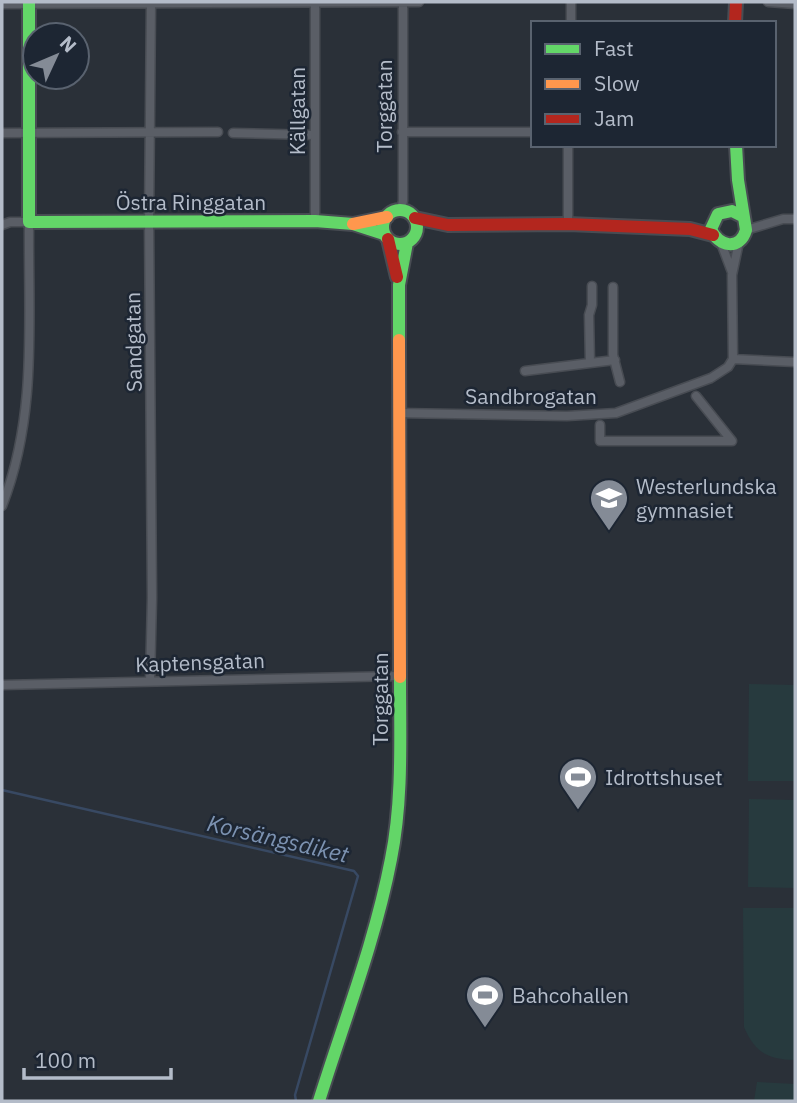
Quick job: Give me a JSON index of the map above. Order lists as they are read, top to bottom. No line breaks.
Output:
{"streets":{"street":["Torggatan","Källgatan","Östra Ringgatan","Sandgatan","Sandbrogatan","Kaptensgatan"]},"crossings":[["Torggatan","Östra Ringgatan"],["Torggatan","Sandbrogatan"],["Torggatan","Kaptensgatan"],["Källgatan","Östra Ringgatan"],["Östra Ringgatan","Sandgatan"],["Sandgatan","Kaptensgatan"]],"water":["Korsängsdiket"],"places":{"school or university":["Westerlundska gymnasiet"],"sports":["Idrottshuset","Bahcohallen"]},"legend":["Fast","Slow","Jam"],"scale_bar":"100 m","north":"top right"}
